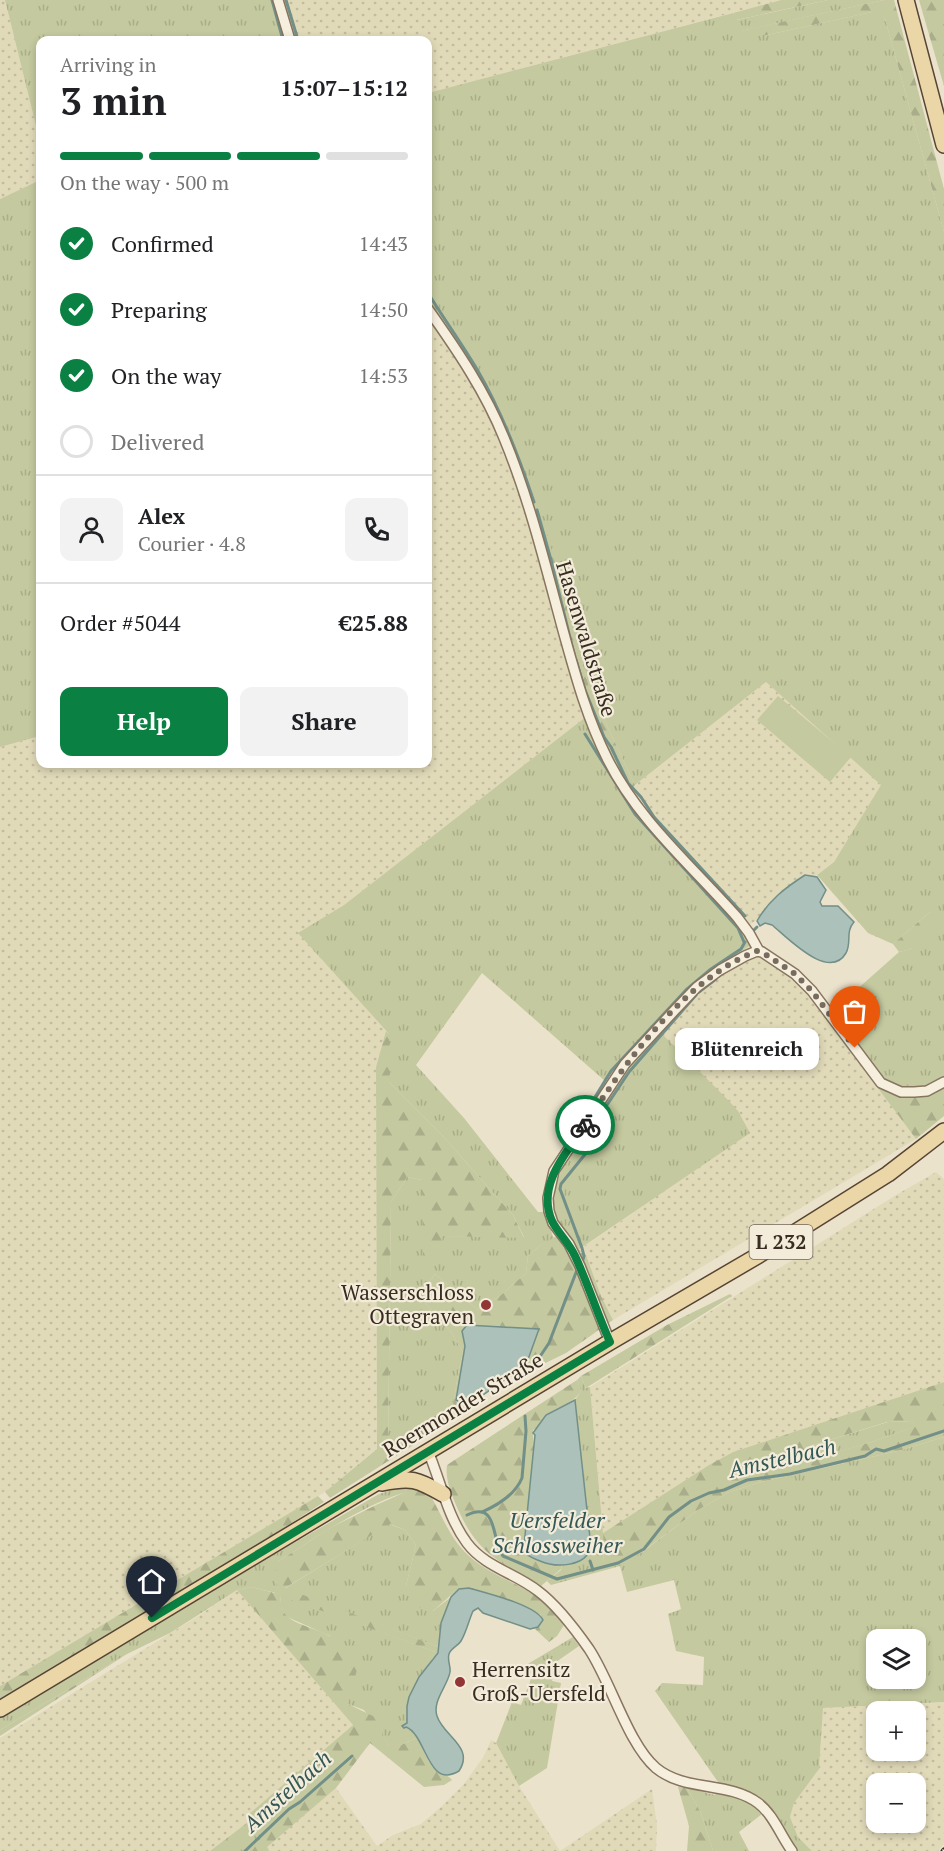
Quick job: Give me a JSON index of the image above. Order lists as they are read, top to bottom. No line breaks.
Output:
{"streets":{"main road":["L 232","Roermonder Straße"],"street":["Hasenwaldstraße"]},"water":["Amstelbach","Uersfelder Schlossweiher"],"places":["Blütenreich","Wasserschloss Ottegraven","Herrensitz Groß-Uersfeld"],"page":{"heading":["3 min","Arriving in","15:07–15:12"],"panel":["Alex","Courier · 4.8","Order #5044","€25.88"],"bar":"On the way · 500 m","list":[["Confirmed","14:43"],["Preparing","14:50"],["On the way","14:53"],"Delivered"],"buttons":["Help","Share"],"bubble":"Blütenreich","map_buttons":["+","−"]}}
